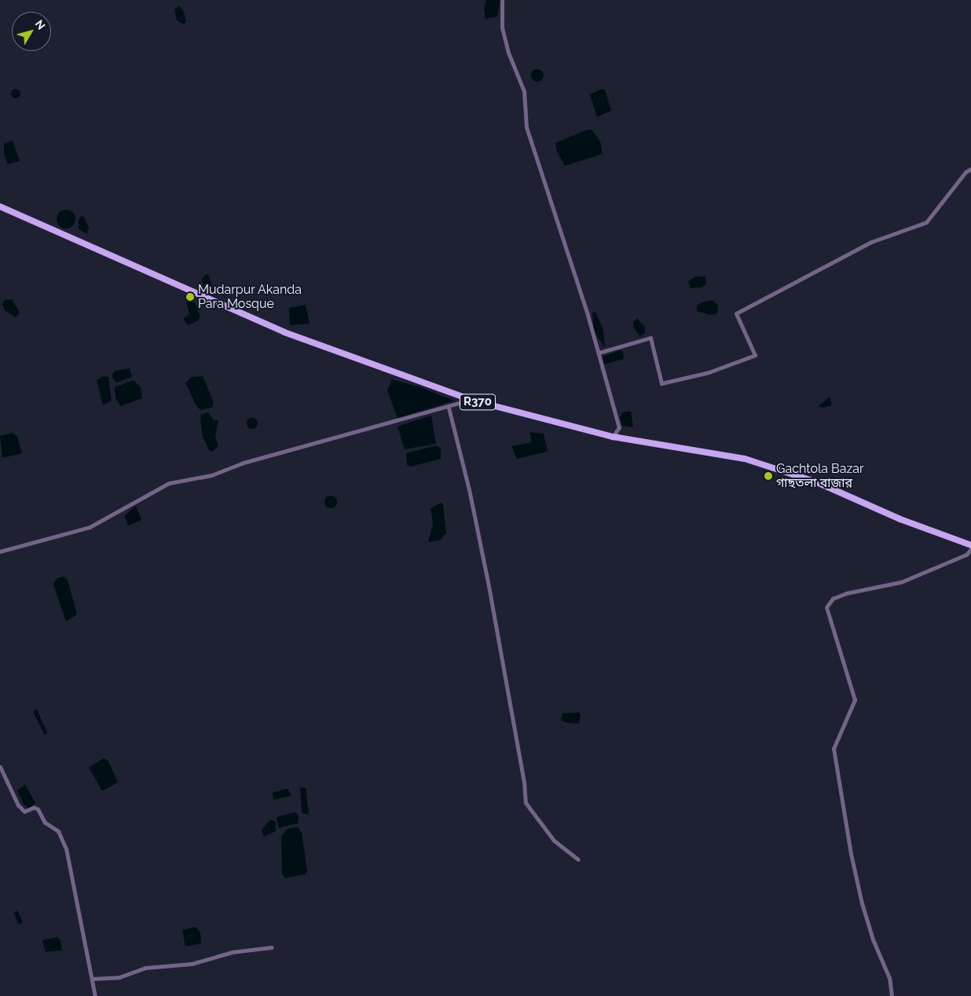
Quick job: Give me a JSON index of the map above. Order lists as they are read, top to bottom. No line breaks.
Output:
{"streets":{"main road":["R370"]},"places":["Mudarpur Akanda Para Mosque","Gachtola Bazar গাছতলা বাজার"],"north":"top right"}
